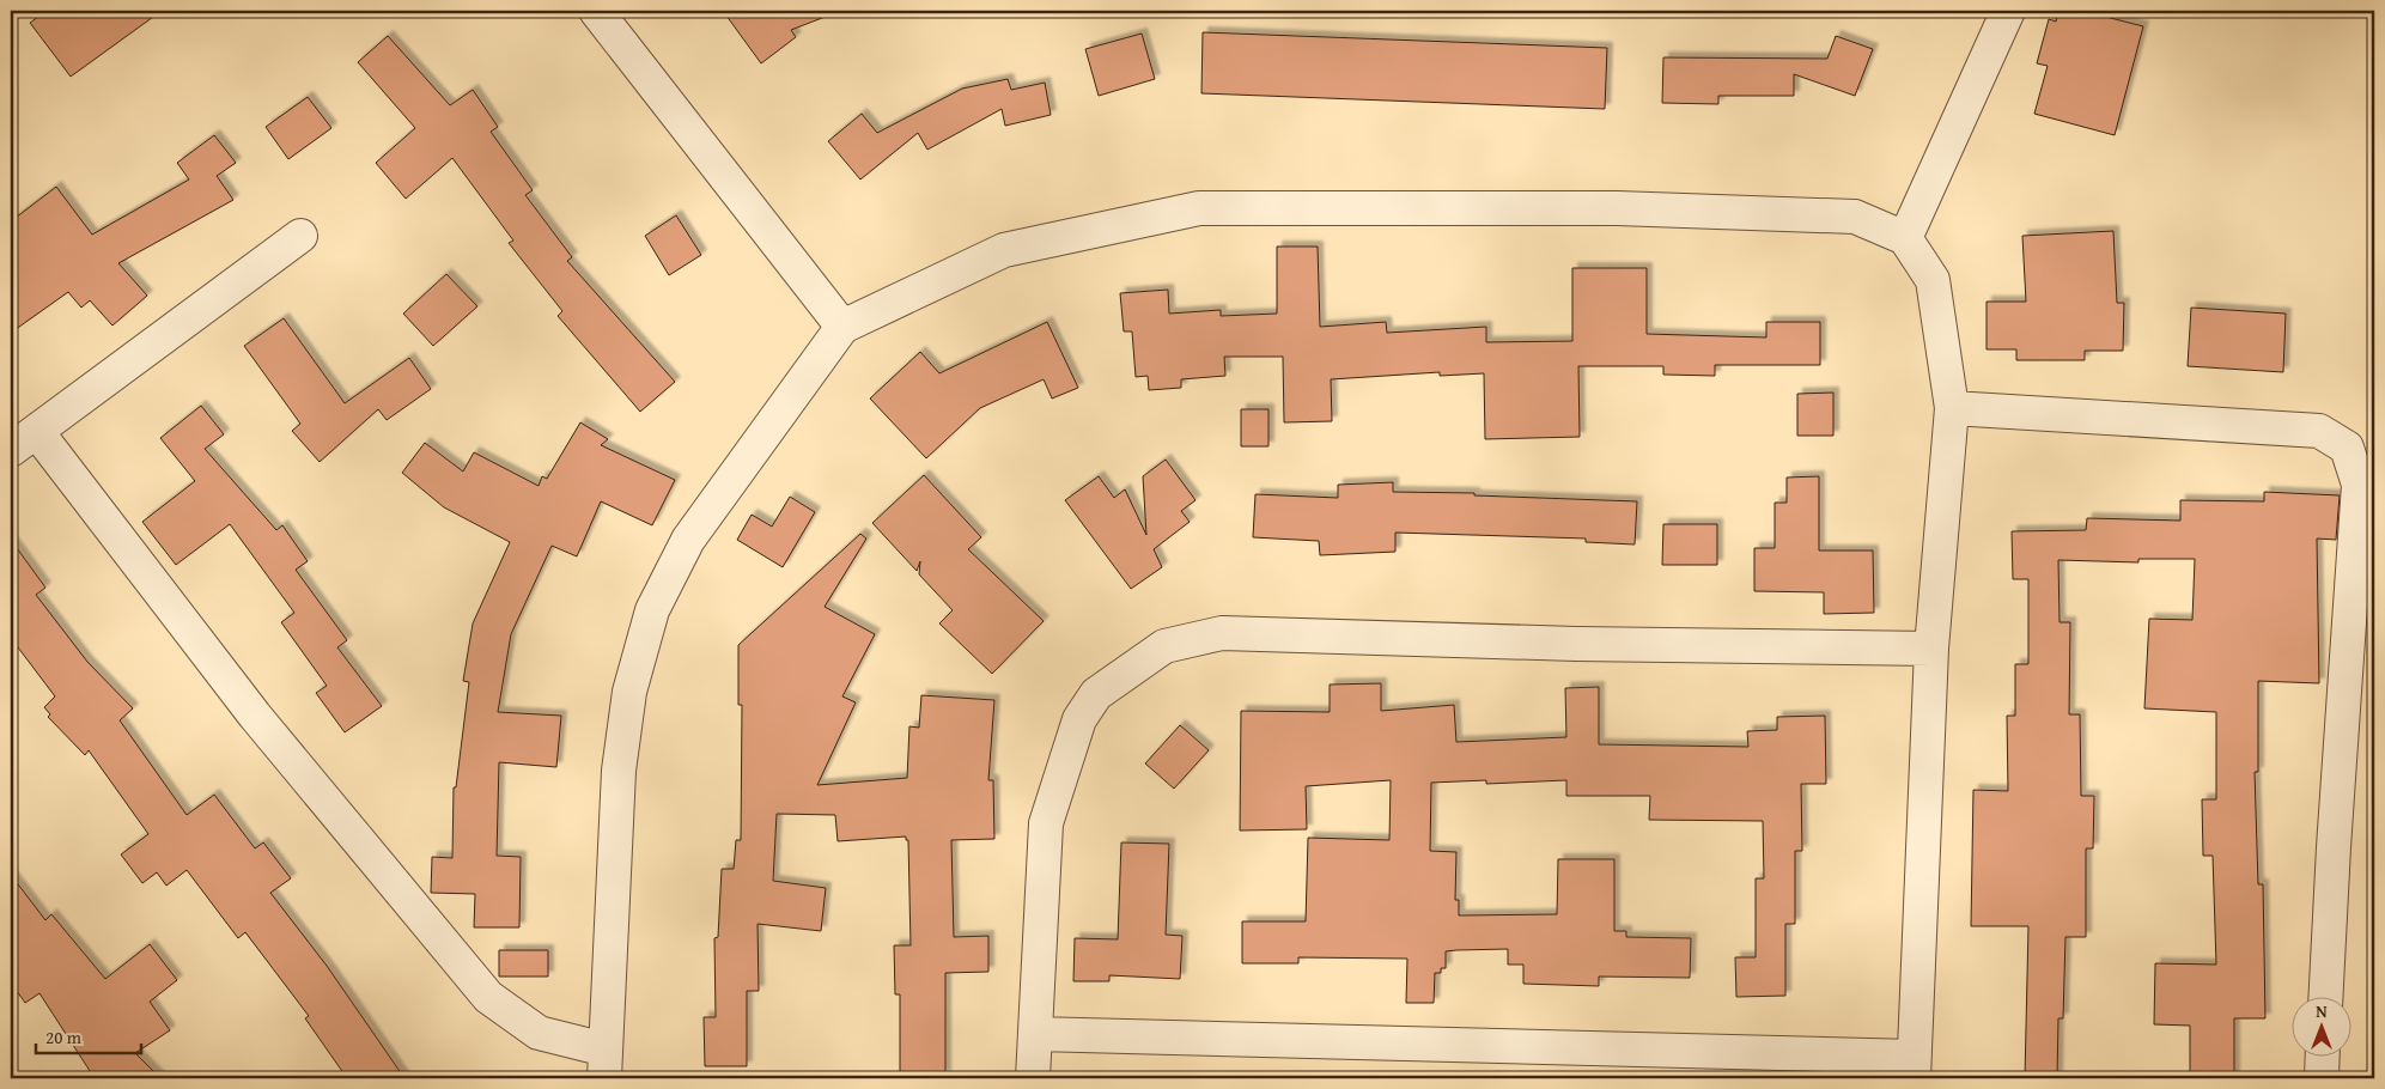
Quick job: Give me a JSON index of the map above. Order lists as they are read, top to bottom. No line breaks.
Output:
{"scale_bar":"20 m","north":"top"}
